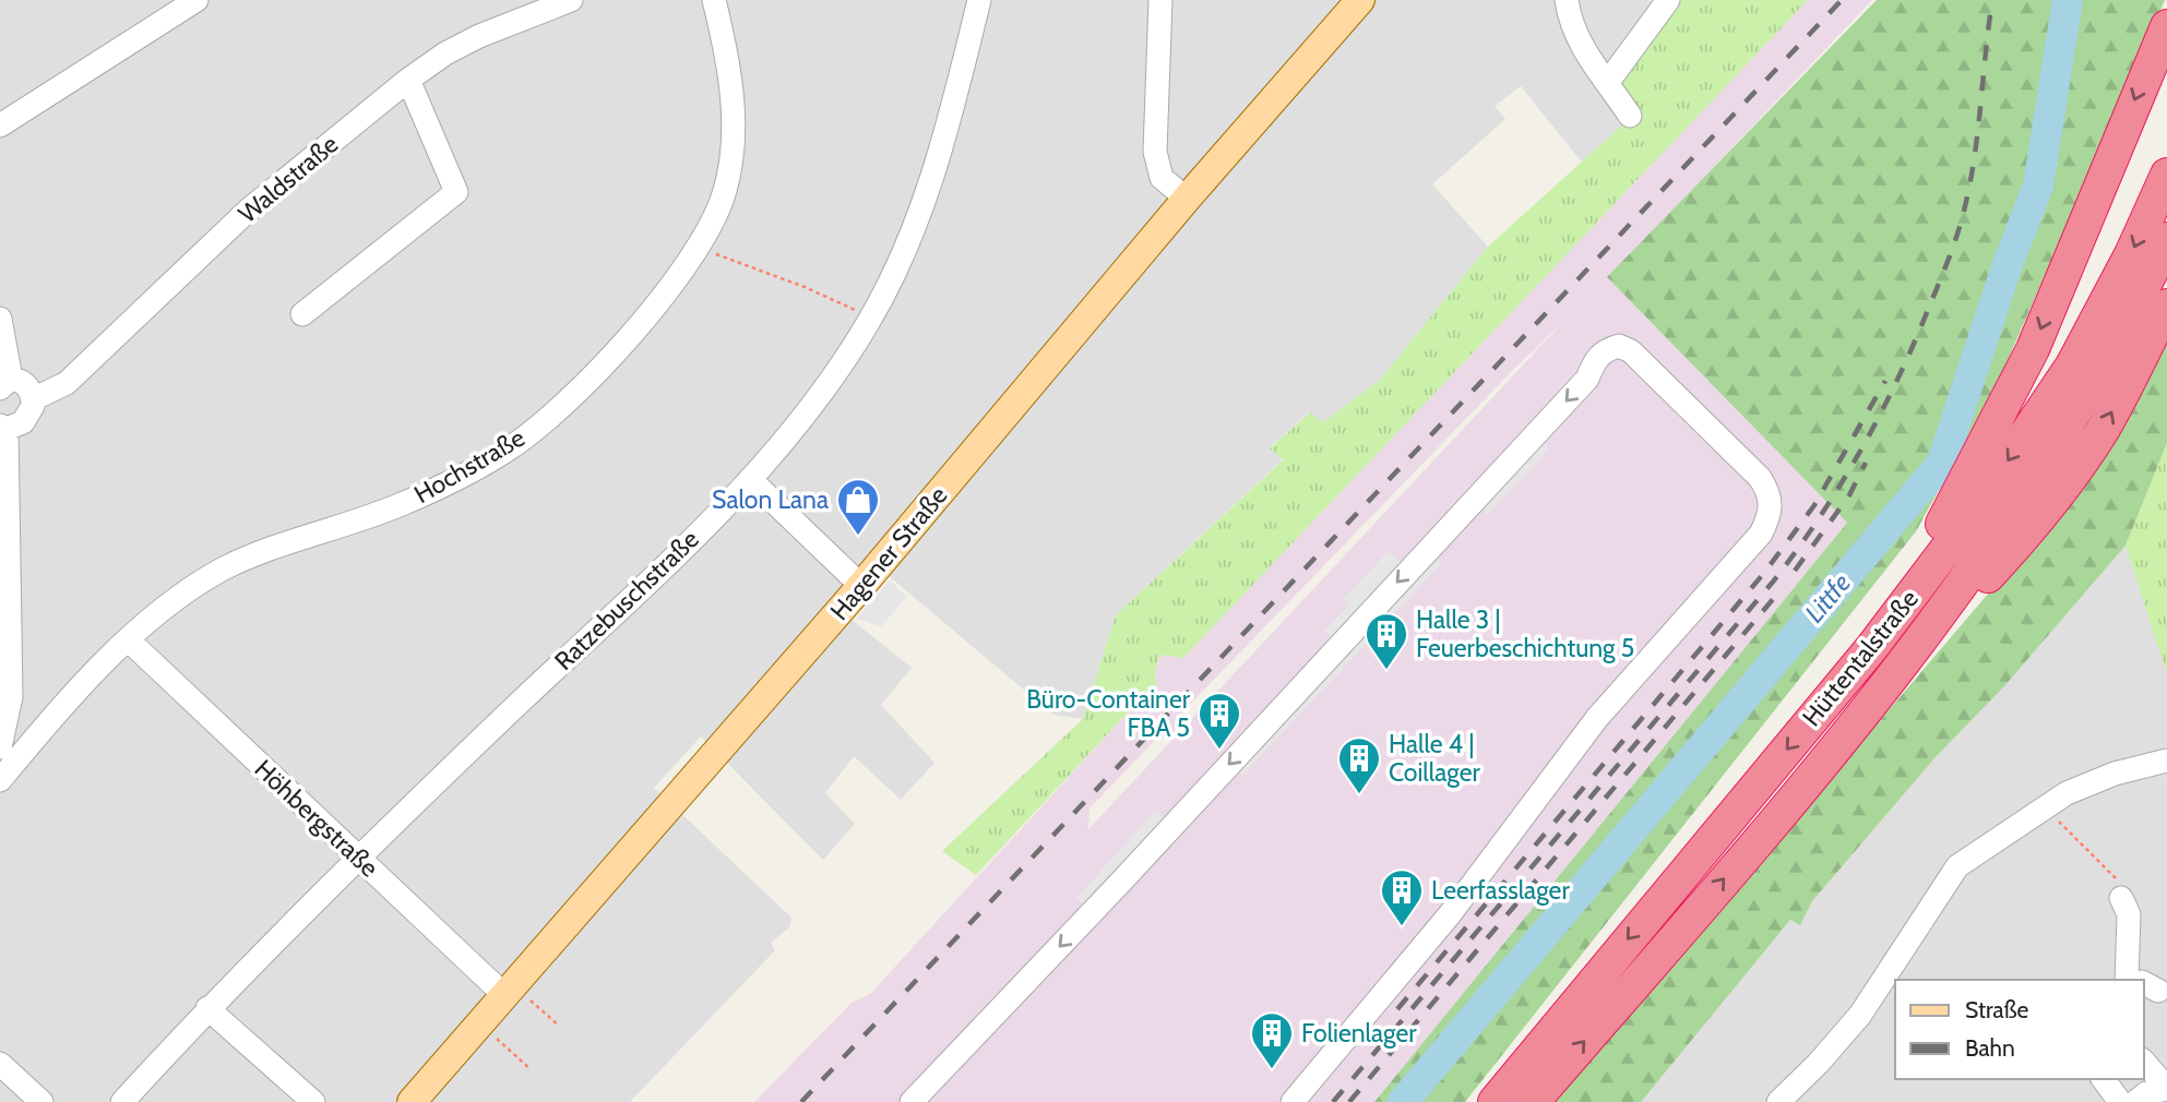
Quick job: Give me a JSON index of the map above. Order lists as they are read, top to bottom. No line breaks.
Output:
{"streets":{"highway":["Hüttentalstraße"],"main road":["Hagener Straße"],"street":["Waldstraße","Hochstraße","Ratzebuschstraße","Höhbergstraße"]},"crossings":[["Hochstraße","Höhbergstraße"],["Hagener Straße","Höhbergstraße"],["Ratzebuschstraße","Höhbergstraße"]],"water":["Littfe"],"places":{"shop":["Salon Lana"],"building":["Halle 3 | Feuerbeschichtung 5","Büro-Container FBA 5","Halle 4 | Coillager","Leerfasslager","Folienlager"]},"legend":["Straße","Bahn"]}
